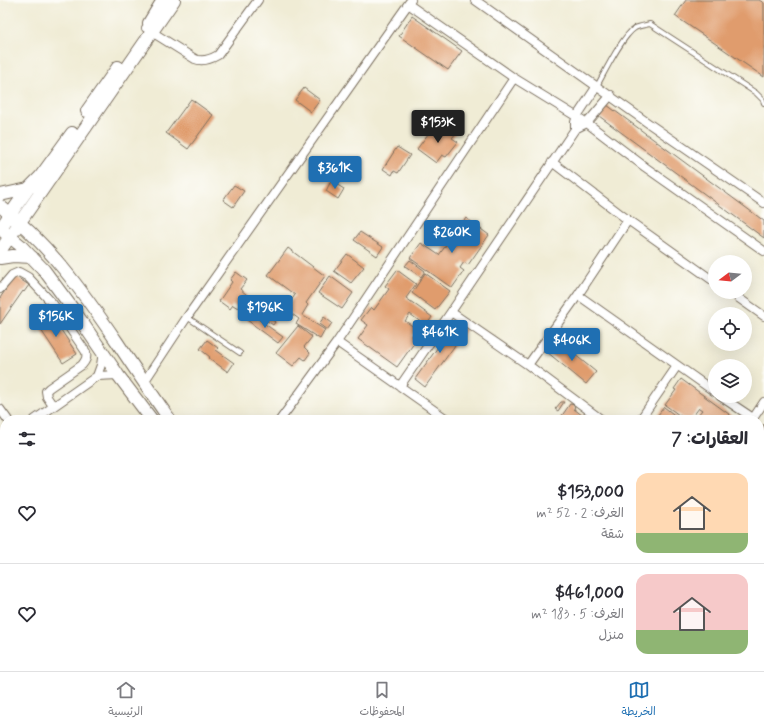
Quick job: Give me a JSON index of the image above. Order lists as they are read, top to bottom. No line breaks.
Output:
{"north":"left","page":{"price":["$153K","$361K","$260K","$196K","$156K","$461K","$406K"],"heading":"العقارات: 7","list":[{"name":"$153,000","note":"الغرف: 2 · 52 m² · شقة"},{"name":"$461,000","note":"الغرف: 5 · 183 m² · منزل"}],"tabs":["الخريطة","المحفوظات","الرئيسية"]}}
